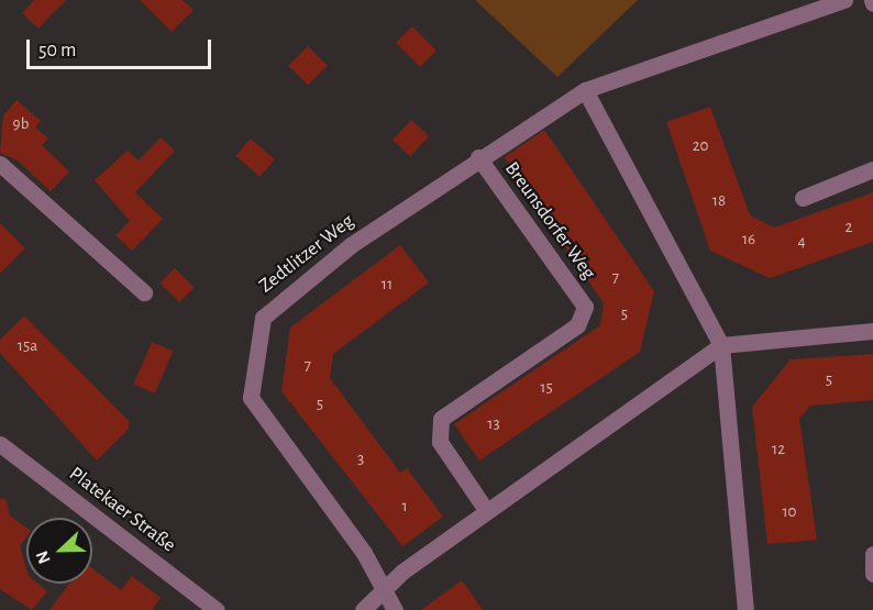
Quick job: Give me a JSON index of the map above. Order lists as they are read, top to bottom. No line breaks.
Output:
{"streets":{"street":["Breunsdorfer Weg","Zedtlitzer Weg","Platekaer Straße"]},"crossings":[["Breunsdorfer Weg","Zedtlitzer Weg"]],"house_numbers":["9b","20","18","2","16","4","7","11","5","15a","7","5","15","5","13","12","3","1","10"],"scale_bar":"50 m","north":"left"}
